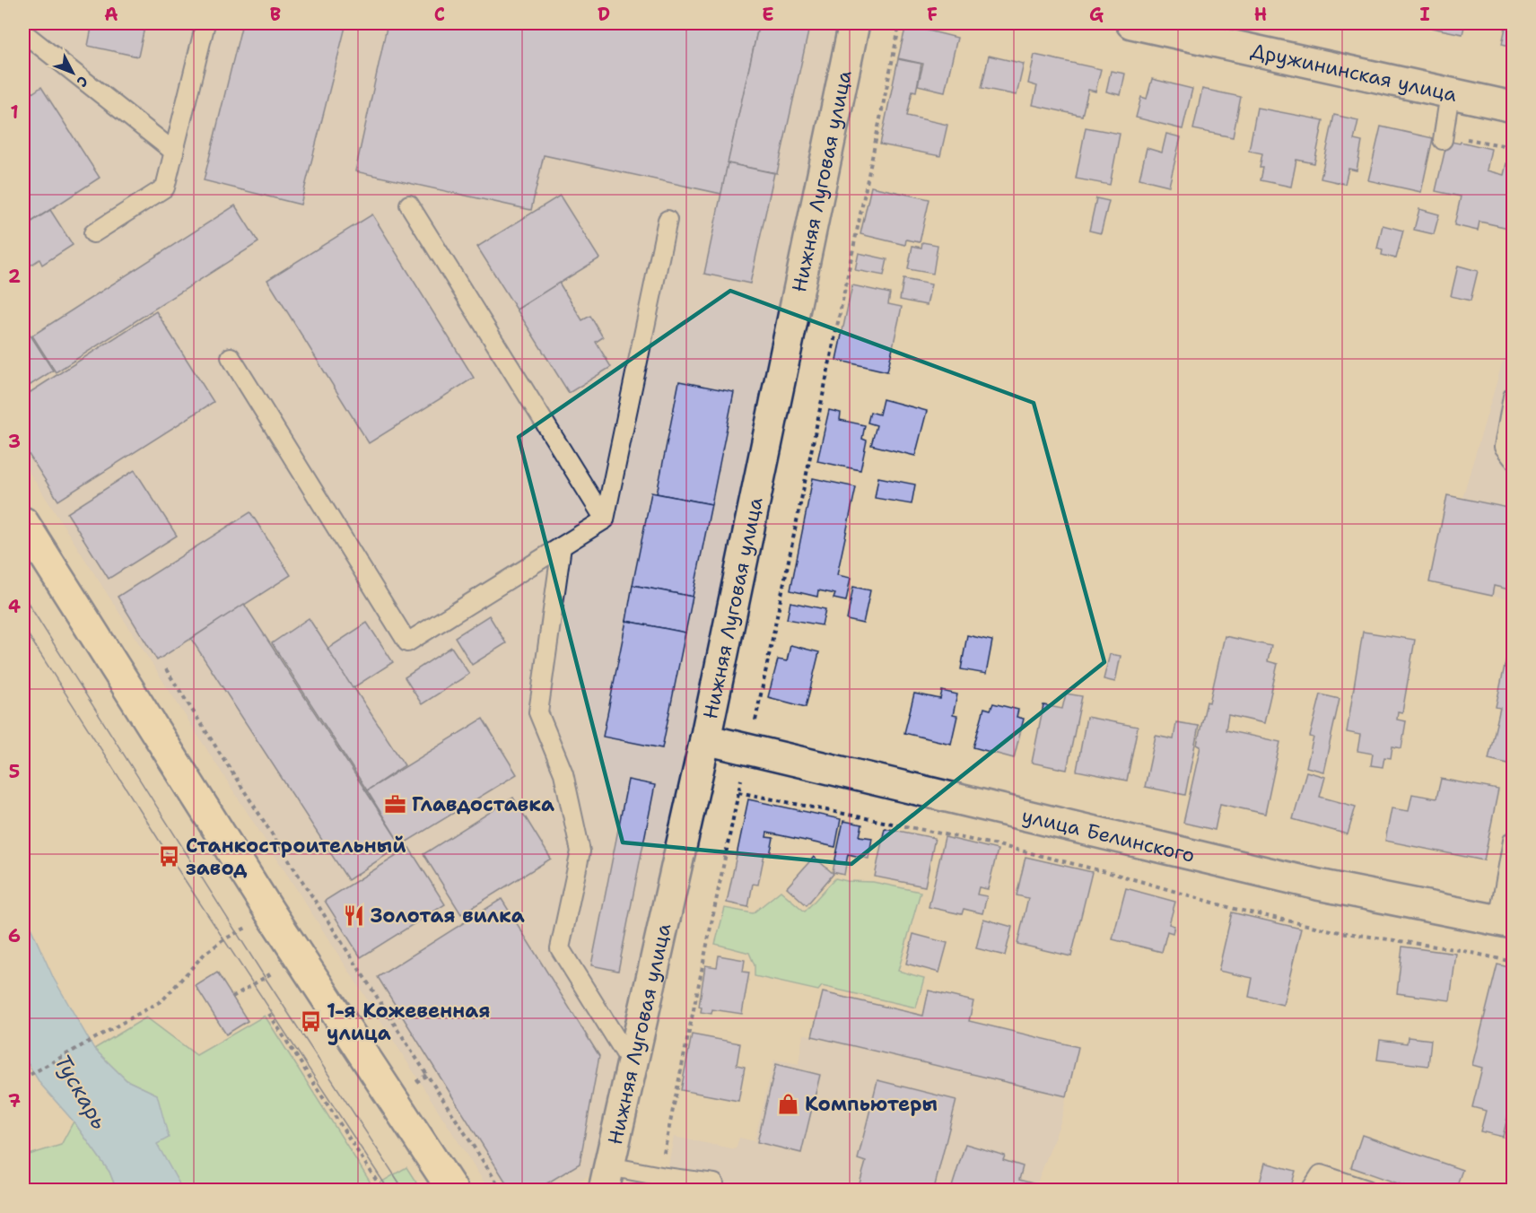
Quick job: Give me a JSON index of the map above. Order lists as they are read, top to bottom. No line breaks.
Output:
{"streets":{"street":["Дружининская улица","Нижняя Луговая улица","улица Белинского"]},"crossings":[["Нижняя Луговая улица","улица Белинского"]],"water":["Тускарь"],"places":{"office":["Главдоставка"],"bus stop":["Станкостроительный завод","1-я Кожевенная улица"],"restaurant":["Золотая вилка"],"shop":["Компьютеры"]},"north":"bottom right","grid":{"columns":["A","B","C","D","E","F","G","H","I"],"rows":["1","2","3","4","5","6","7"]}}
